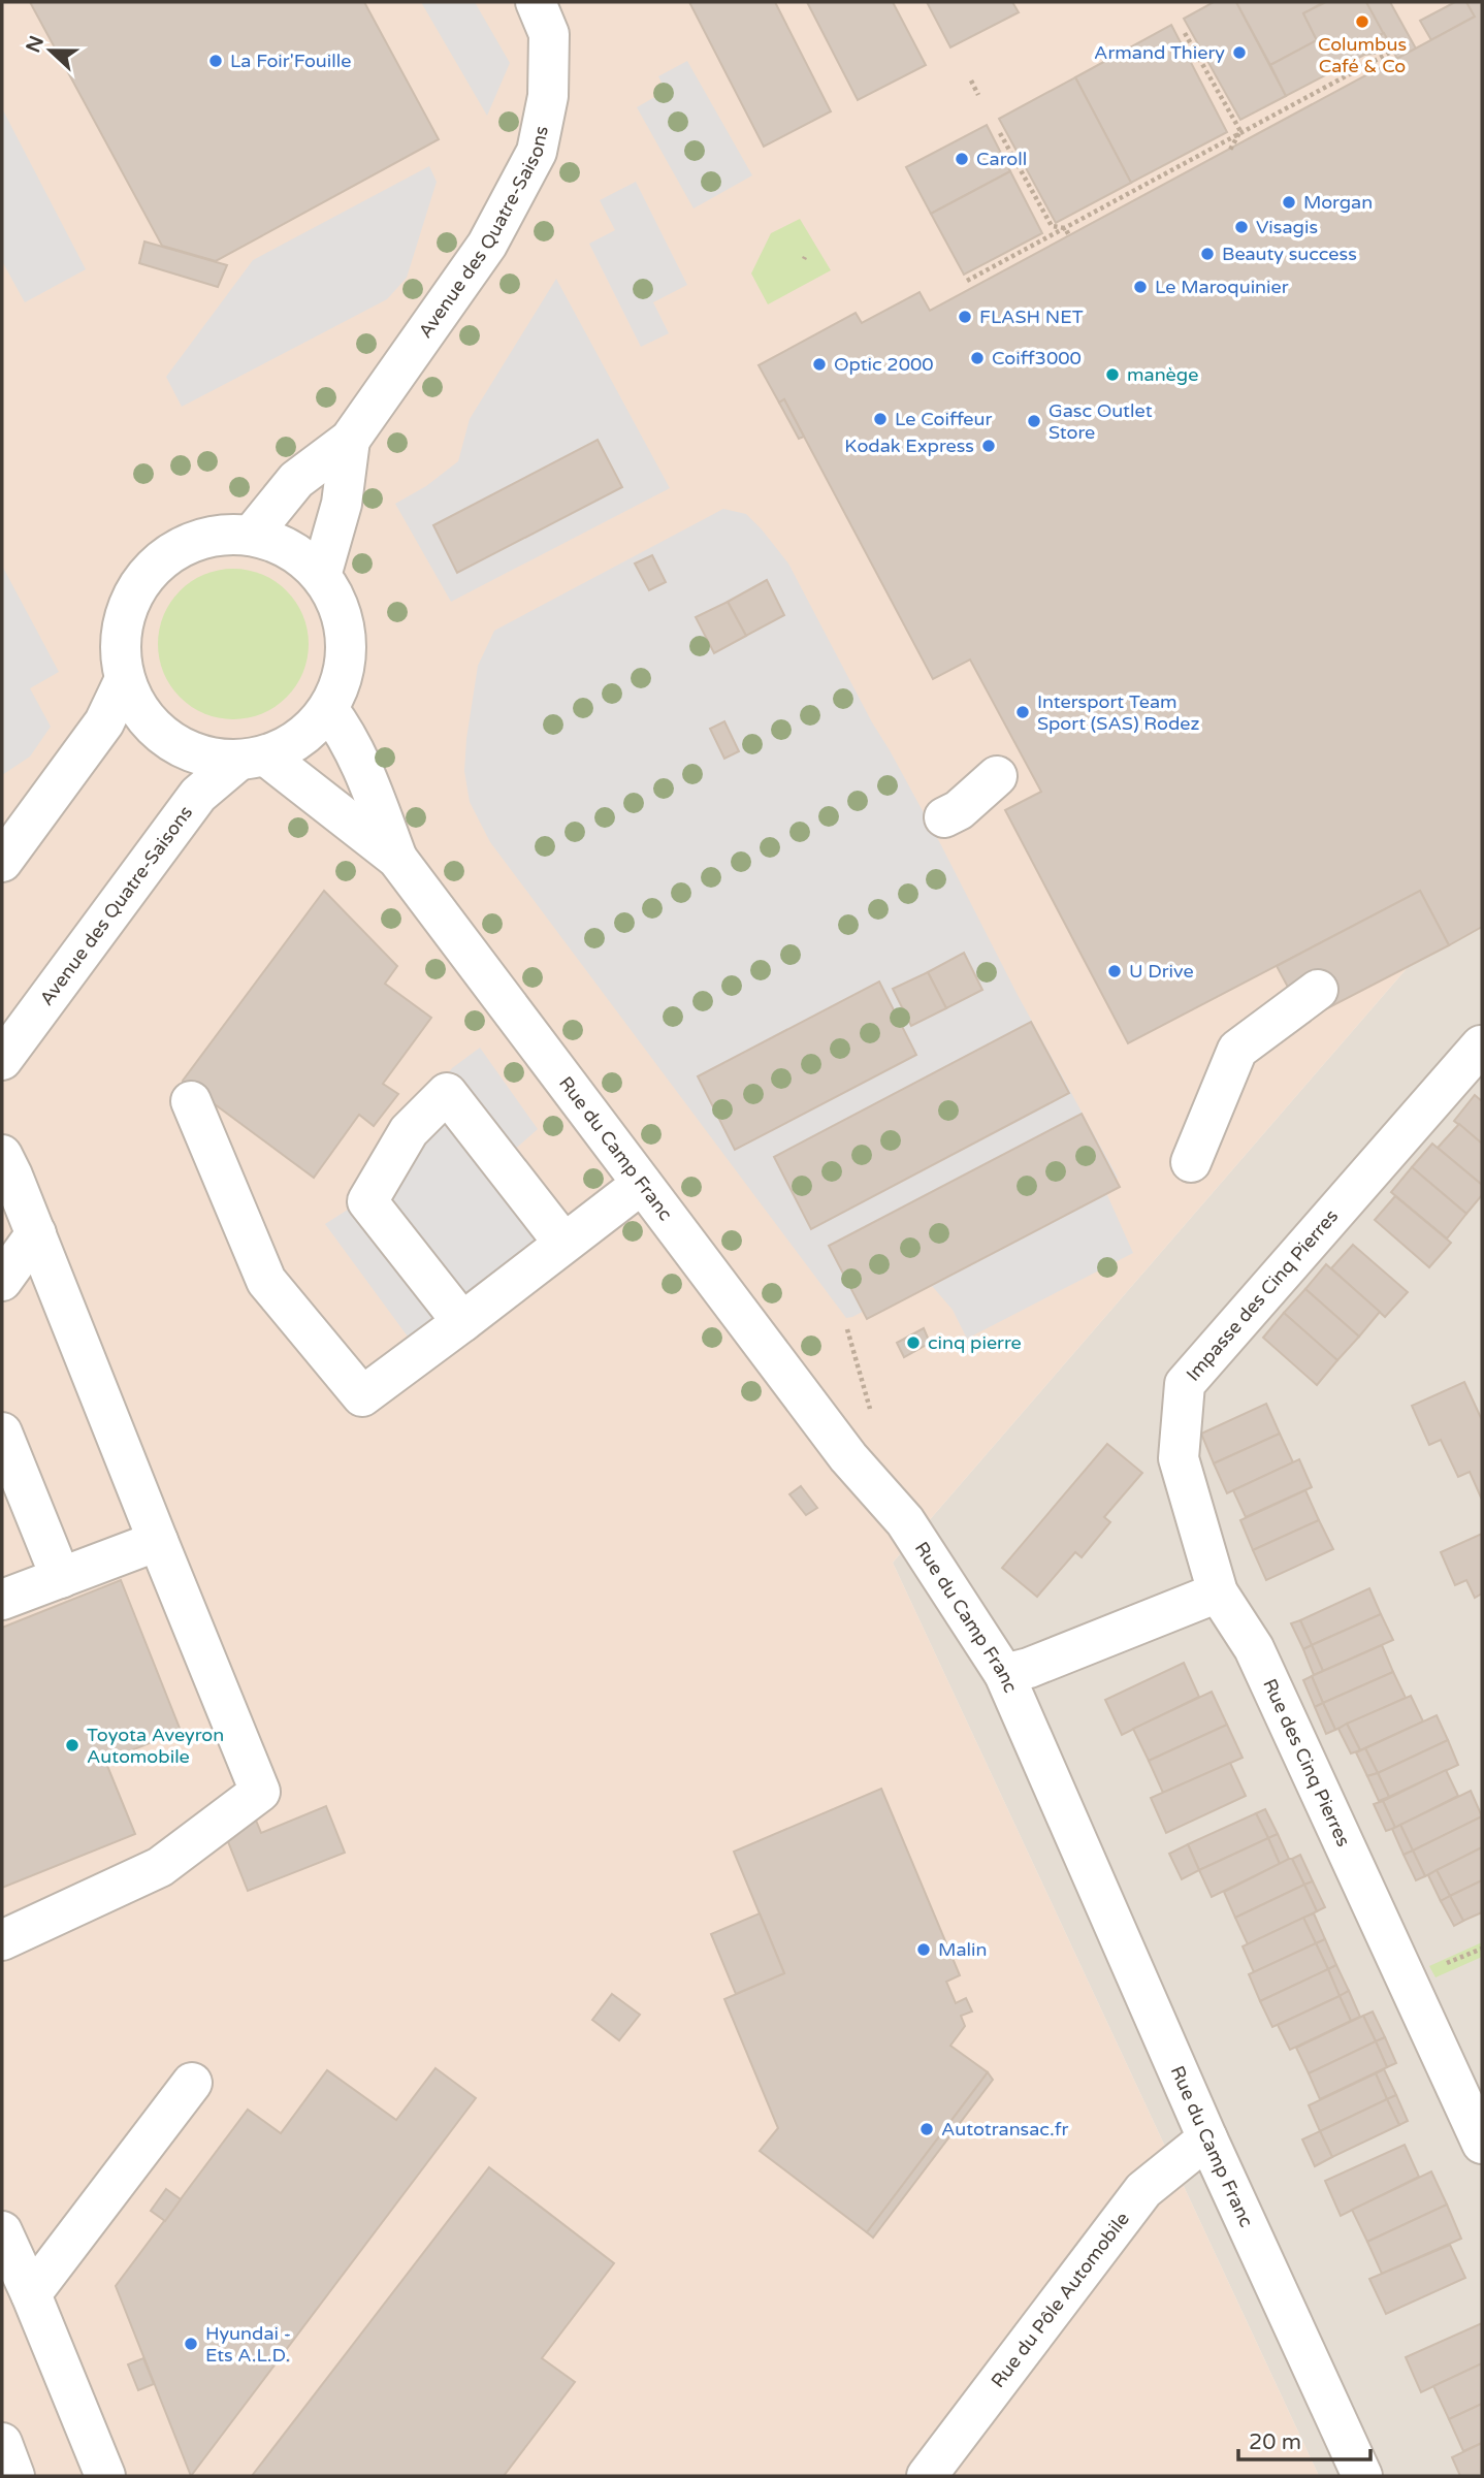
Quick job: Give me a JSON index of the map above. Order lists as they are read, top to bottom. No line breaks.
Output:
{"streets":{"street":["Avenue des Quatre-Saisons","Rue du Camp Franc","Impasse des Cinq Pierres","Rue des Cinq Pierres","Rue du Pôle Automobile"]},"crossings":[["Avenue des Quatre-Saisons","Rue du Camp Franc"],["Rue du Camp Franc","Rue du Pôle Automobile"],["Impasse des Cinq Pierres","Rue des Cinq Pierres"]],"places":["Columbus Café & Co","Armand Thiery","La Foir'Fouille","Caroll","Morgan","Visagis","Beauty success","Le Maroquinier","FLASH NET","Coiff3000","Optic 2000","manège","Le Coiffeur","Gasc Outlet Store","Kodak Express","Intersport Team Sport (SAS) Rodez","U Drive","cinq pierre","Toyota Aveyron Automobile","Malin","Autotransac.fr","Hyundai - Ets A.L.D."],"scale_bar":"20 m","north":"left"}
